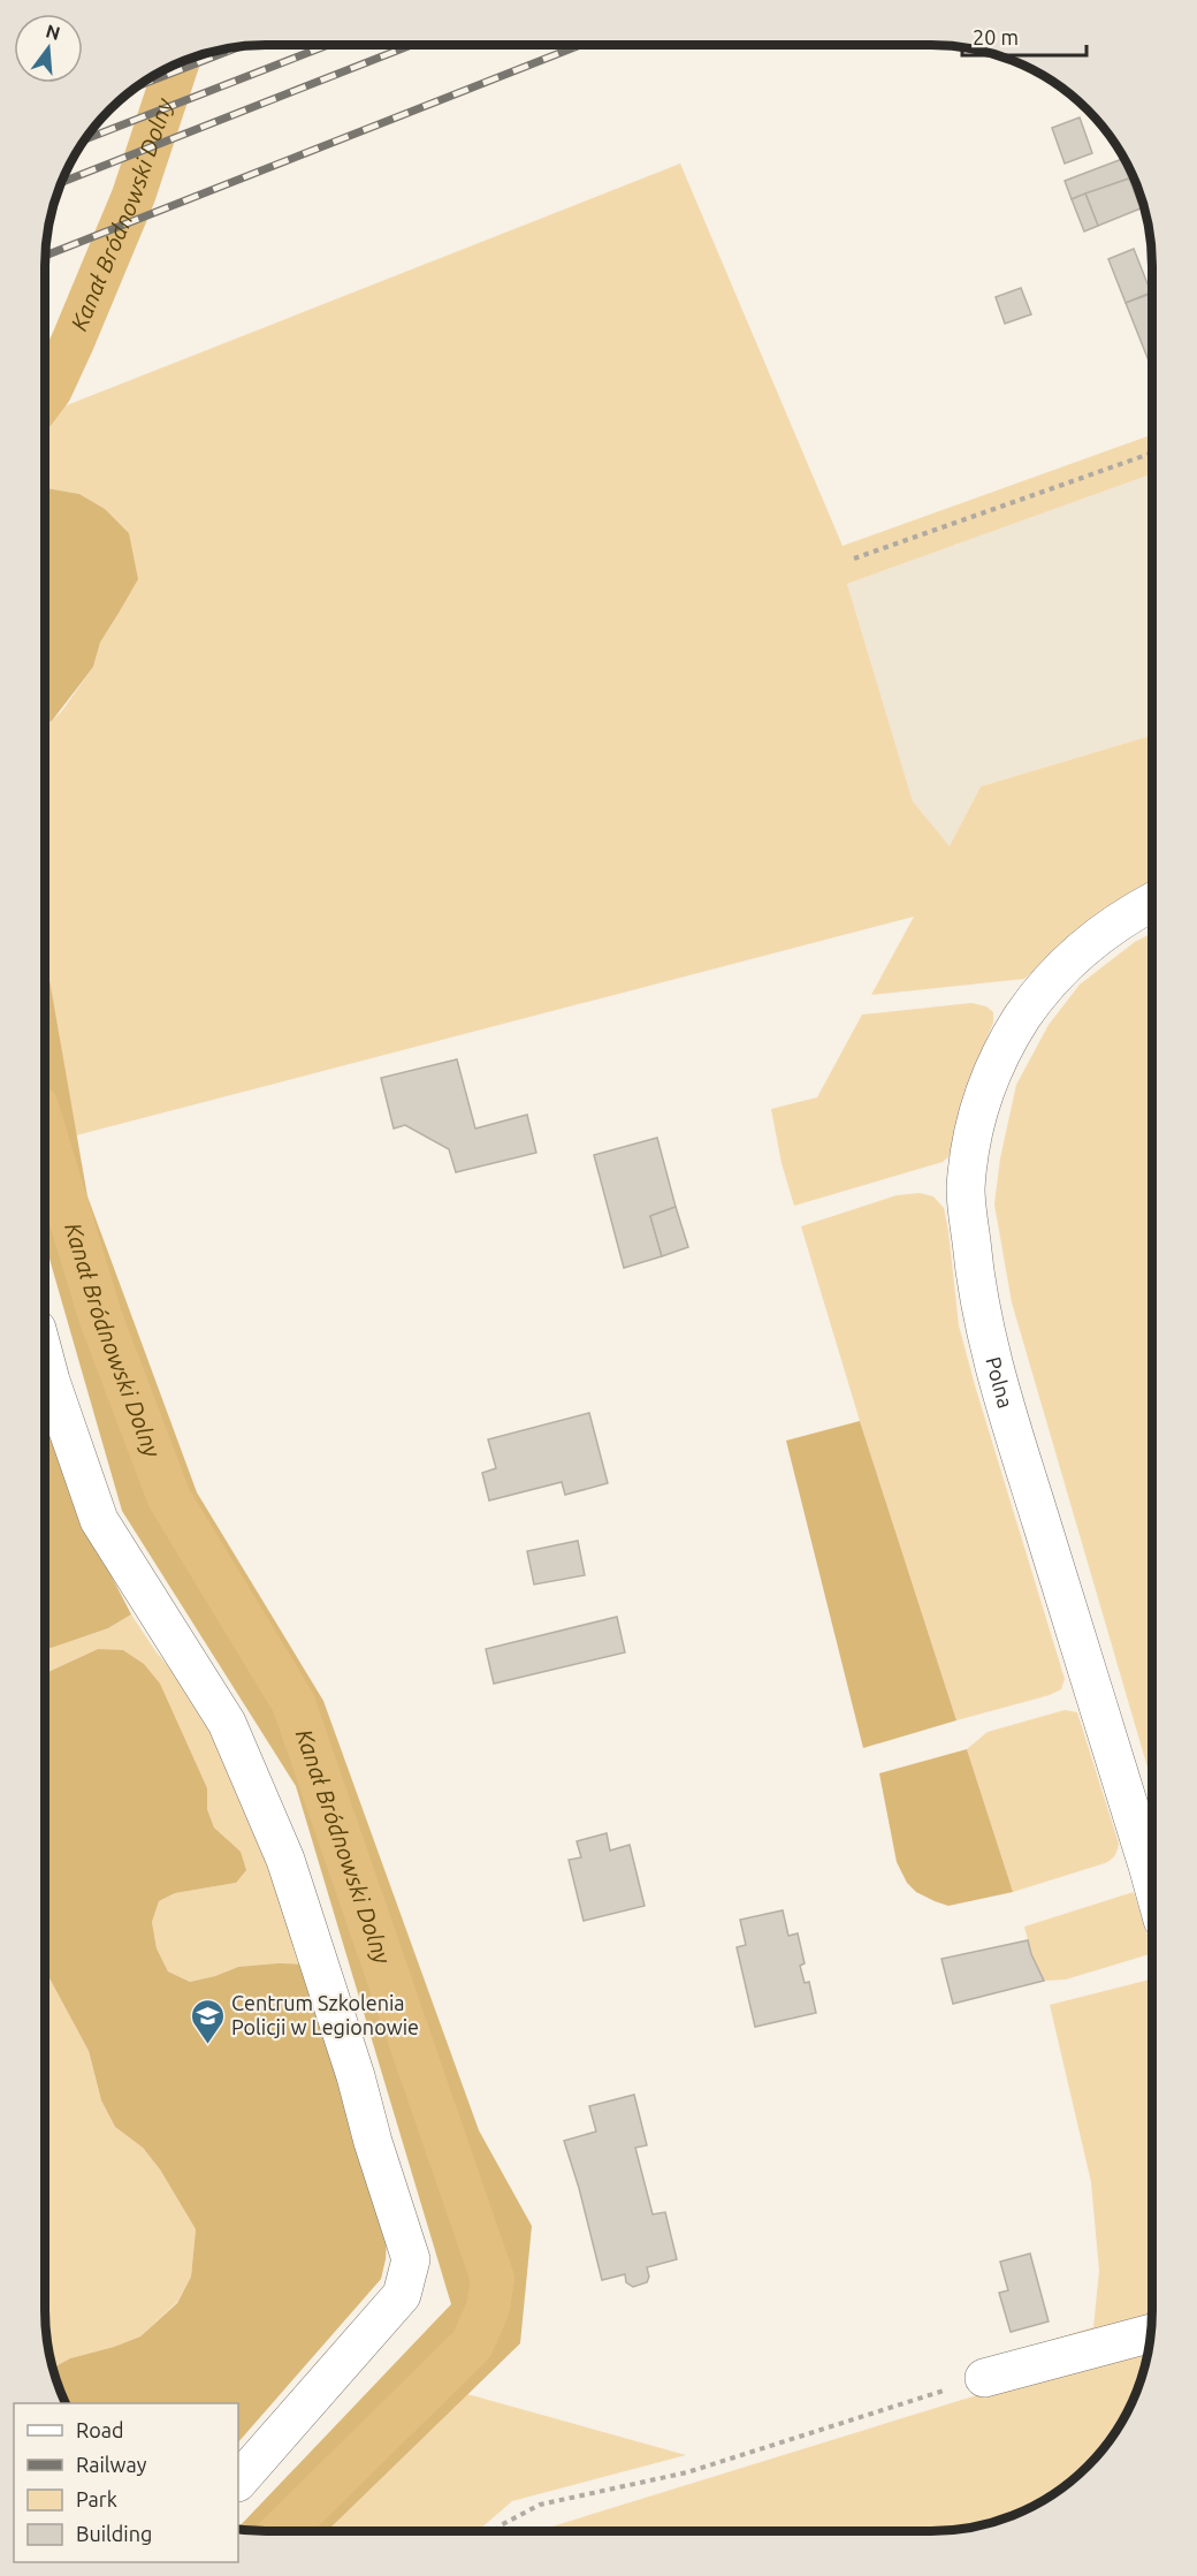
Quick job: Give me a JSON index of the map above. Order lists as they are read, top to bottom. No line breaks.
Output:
{"streets":{"street":["Polna"]},"water":["Kanał Bródnowski Dolny"],"places":{"school or university":["Centrum Szkolenia Policji w Legionowie"]},"legend":["Road","Railway","Park","Building"],"scale_bar":"20 m","north":"top"}
